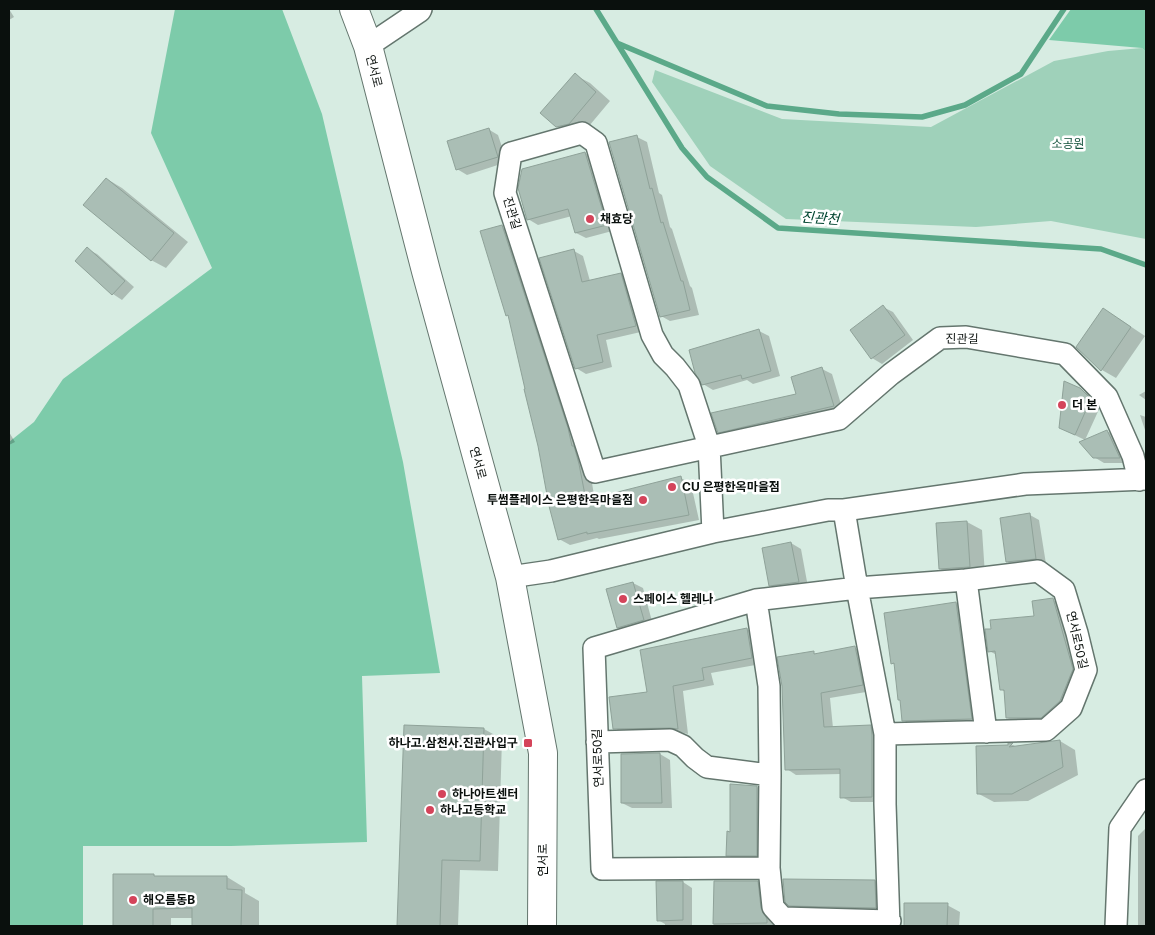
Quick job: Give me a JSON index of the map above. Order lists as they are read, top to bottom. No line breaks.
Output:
{"streets":{"main road":["연서로"],"street":["진관길","연서로50길"]},"crossings":[["연서로","진관길"]],"water":["진관천"],"parks":["소공원"],"places":{"other":["채효당","더 본","CU 은평한옥마을점","투썸플레이스 은평한옥마을점","스페이스 헬레나","하나아트센터","하나고등학교","해오름동B"],"transit":["하나고.삼천사.진관사입구"]}}
